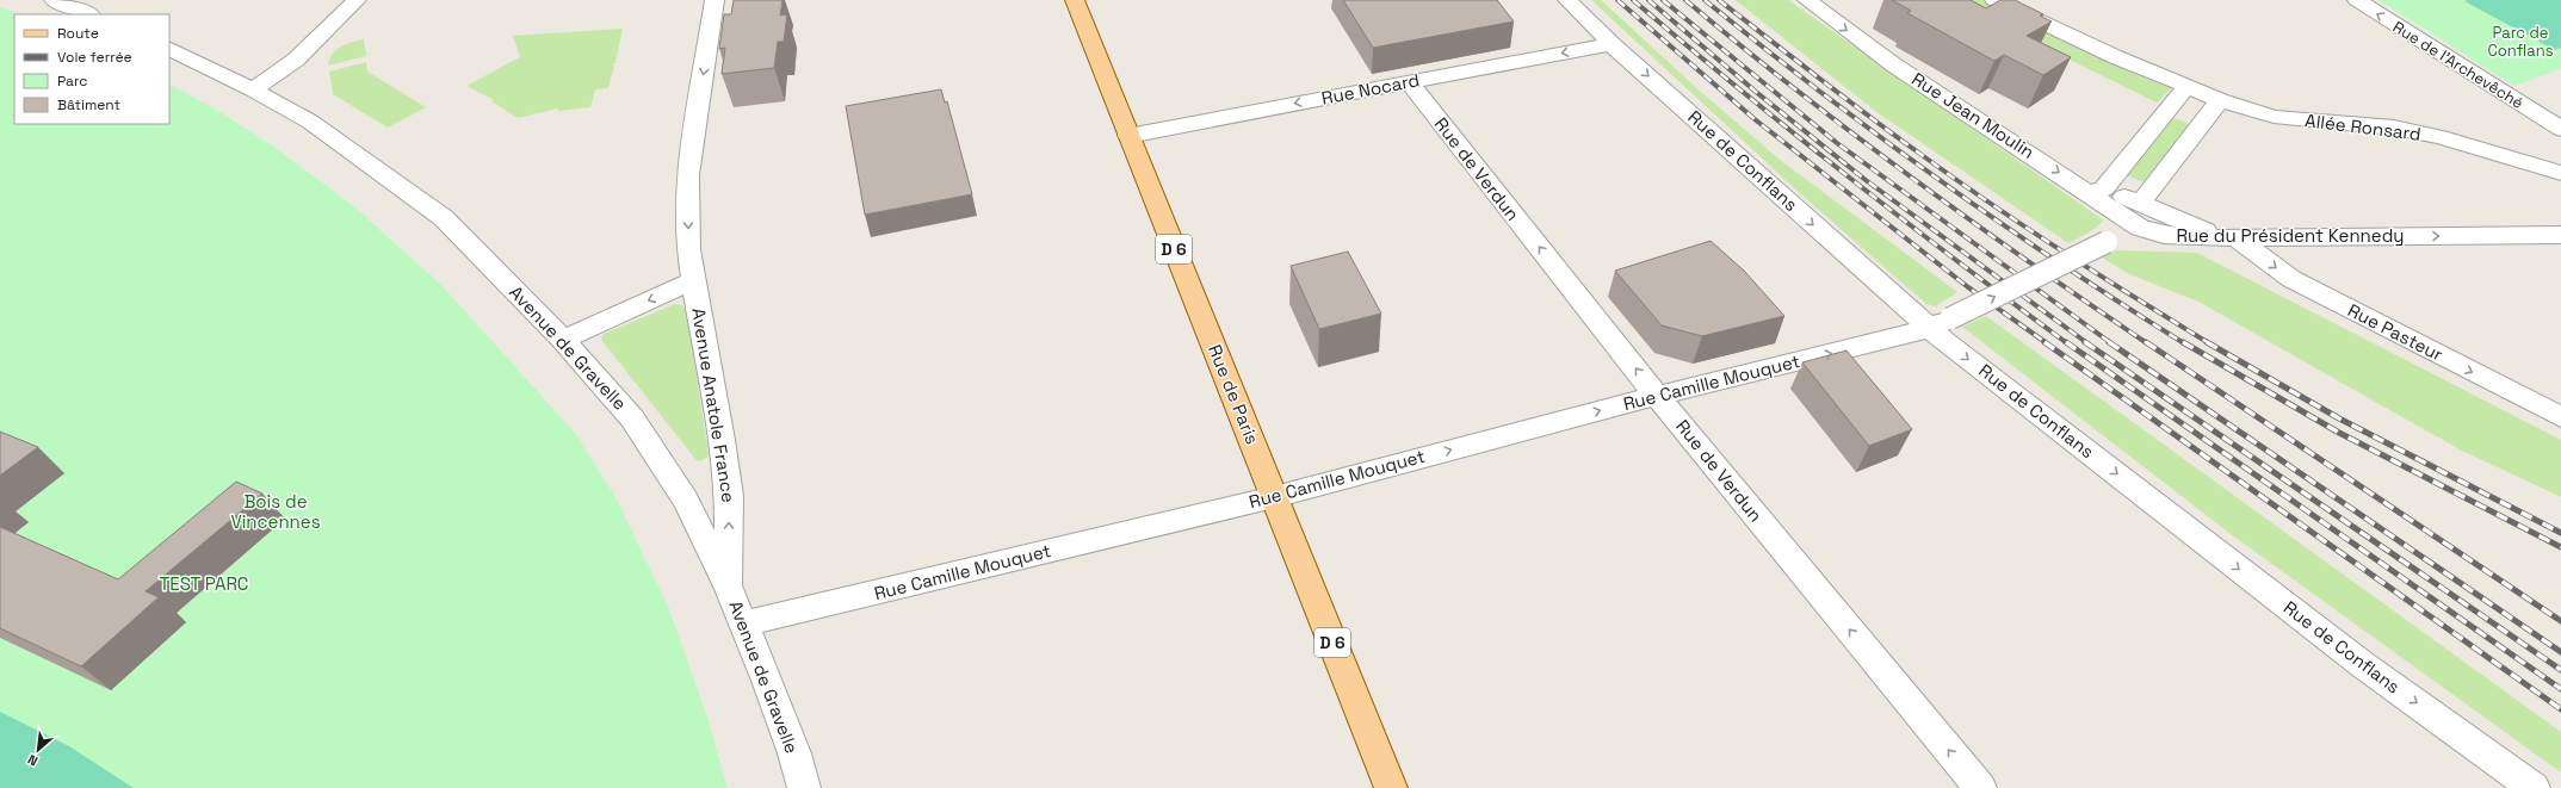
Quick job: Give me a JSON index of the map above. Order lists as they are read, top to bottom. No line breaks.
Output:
{"streets":{"main road":["D 6","Rue de Paris"],"street":["Rue de l'Archevêché","Rue Nocard","Rue Jean Moulin","Allée Ronsard","Rue de Conflans","Rue de Verdun","Rue du Président Kennedy","Rue Pasteur","Avenue de Gravelle","Rue Camille Mouquet","Avenue Anatole France"]},"crossings":[["Rue Nocard","Rue de Conflans"],["Rue Nocard","Rue de Verdun"],["Rue Nocard","Rue de Paris"],["Rue Jean Moulin","Rue du Président Kennedy"],["Rue de Conflans","Rue Camille Mouquet"],["Rue de Verdun","Rue Camille Mouquet"],["Rue du Président Kennedy","Rue Pasteur"],["Avenue de Gravelle","Rue Camille Mouquet"],["Avenue de Gravelle","Avenue Anatole France"],["Rue Camille Mouquet","Rue de Paris"]],"one_way":["Rue de l'Archevêché","Rue Nocard","Rue Jean Moulin","Rue de Conflans","Rue de Verdun","Rue du Président Kennedy","Rue Pasteur","Rue Camille Mouquet"],"parks":["Parc de Conflans","Bois de Vincennes","TEST PARC"],"legend":["Route","Voie ferrée","Parc","Bâtiment"],"north":"bottom left"}
